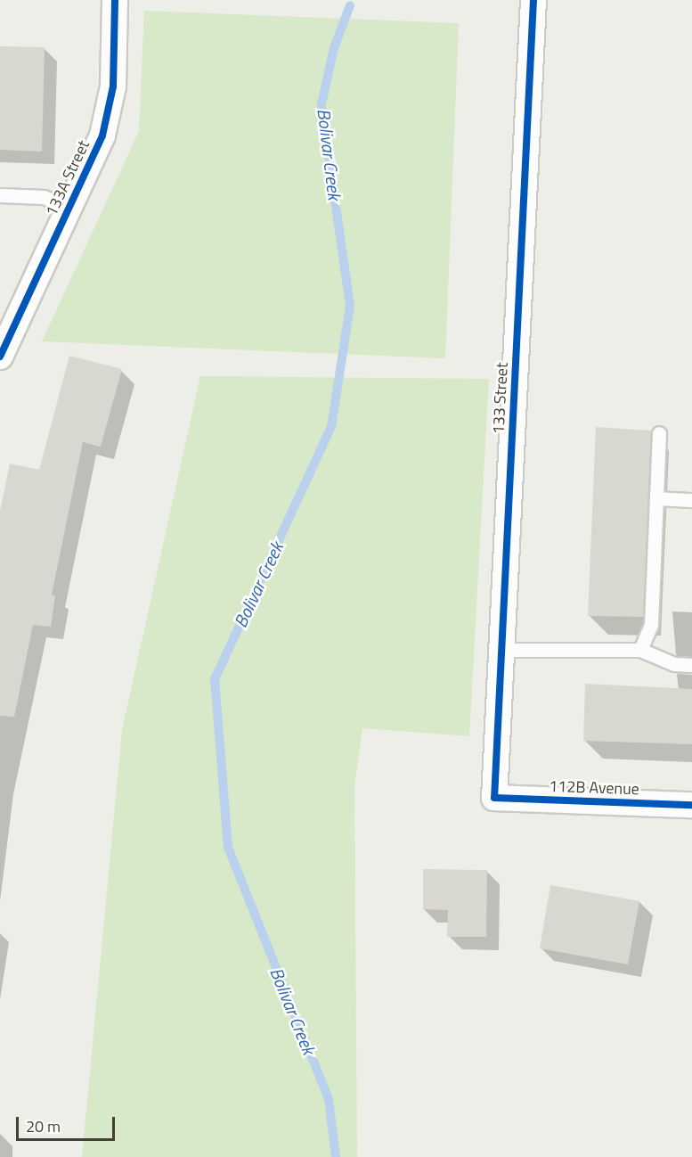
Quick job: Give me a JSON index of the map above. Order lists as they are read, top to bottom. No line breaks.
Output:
{"streets":{"street":["133A Street","133 Street","112B Avenue"]},"crossings":[["133 Street","112B Avenue"]],"water":["Bolivar Creek"],"scale_bar":"20 m"}
